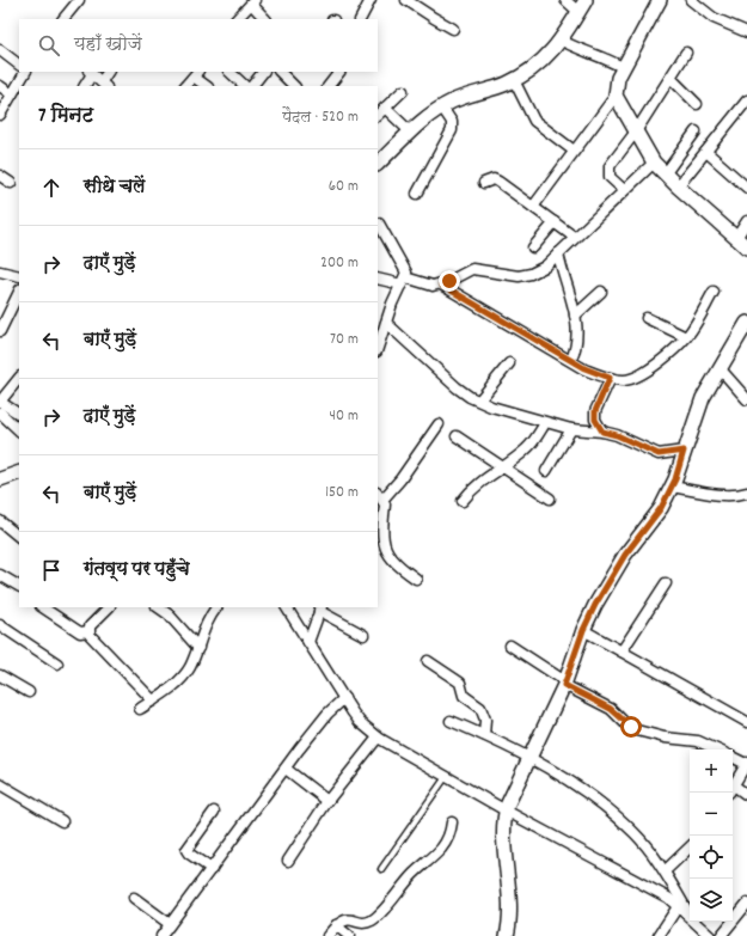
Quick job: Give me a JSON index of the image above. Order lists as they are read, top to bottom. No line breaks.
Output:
{"page":{"search":"यहाँ खोजें","heading":["7 मिनट","पैदल · 520 m"],"list":[["सीधे चलें","60 m"],["दाएँ मुड़ें","200 m"],["बाएँ मुड़ें","70 m"],["दाएँ मुड़ें","40 m"],["बाएँ मुड़ें","150 m"],"गंतव्य पर पहुँचे"],"map_buttons":["+","−"]}}
